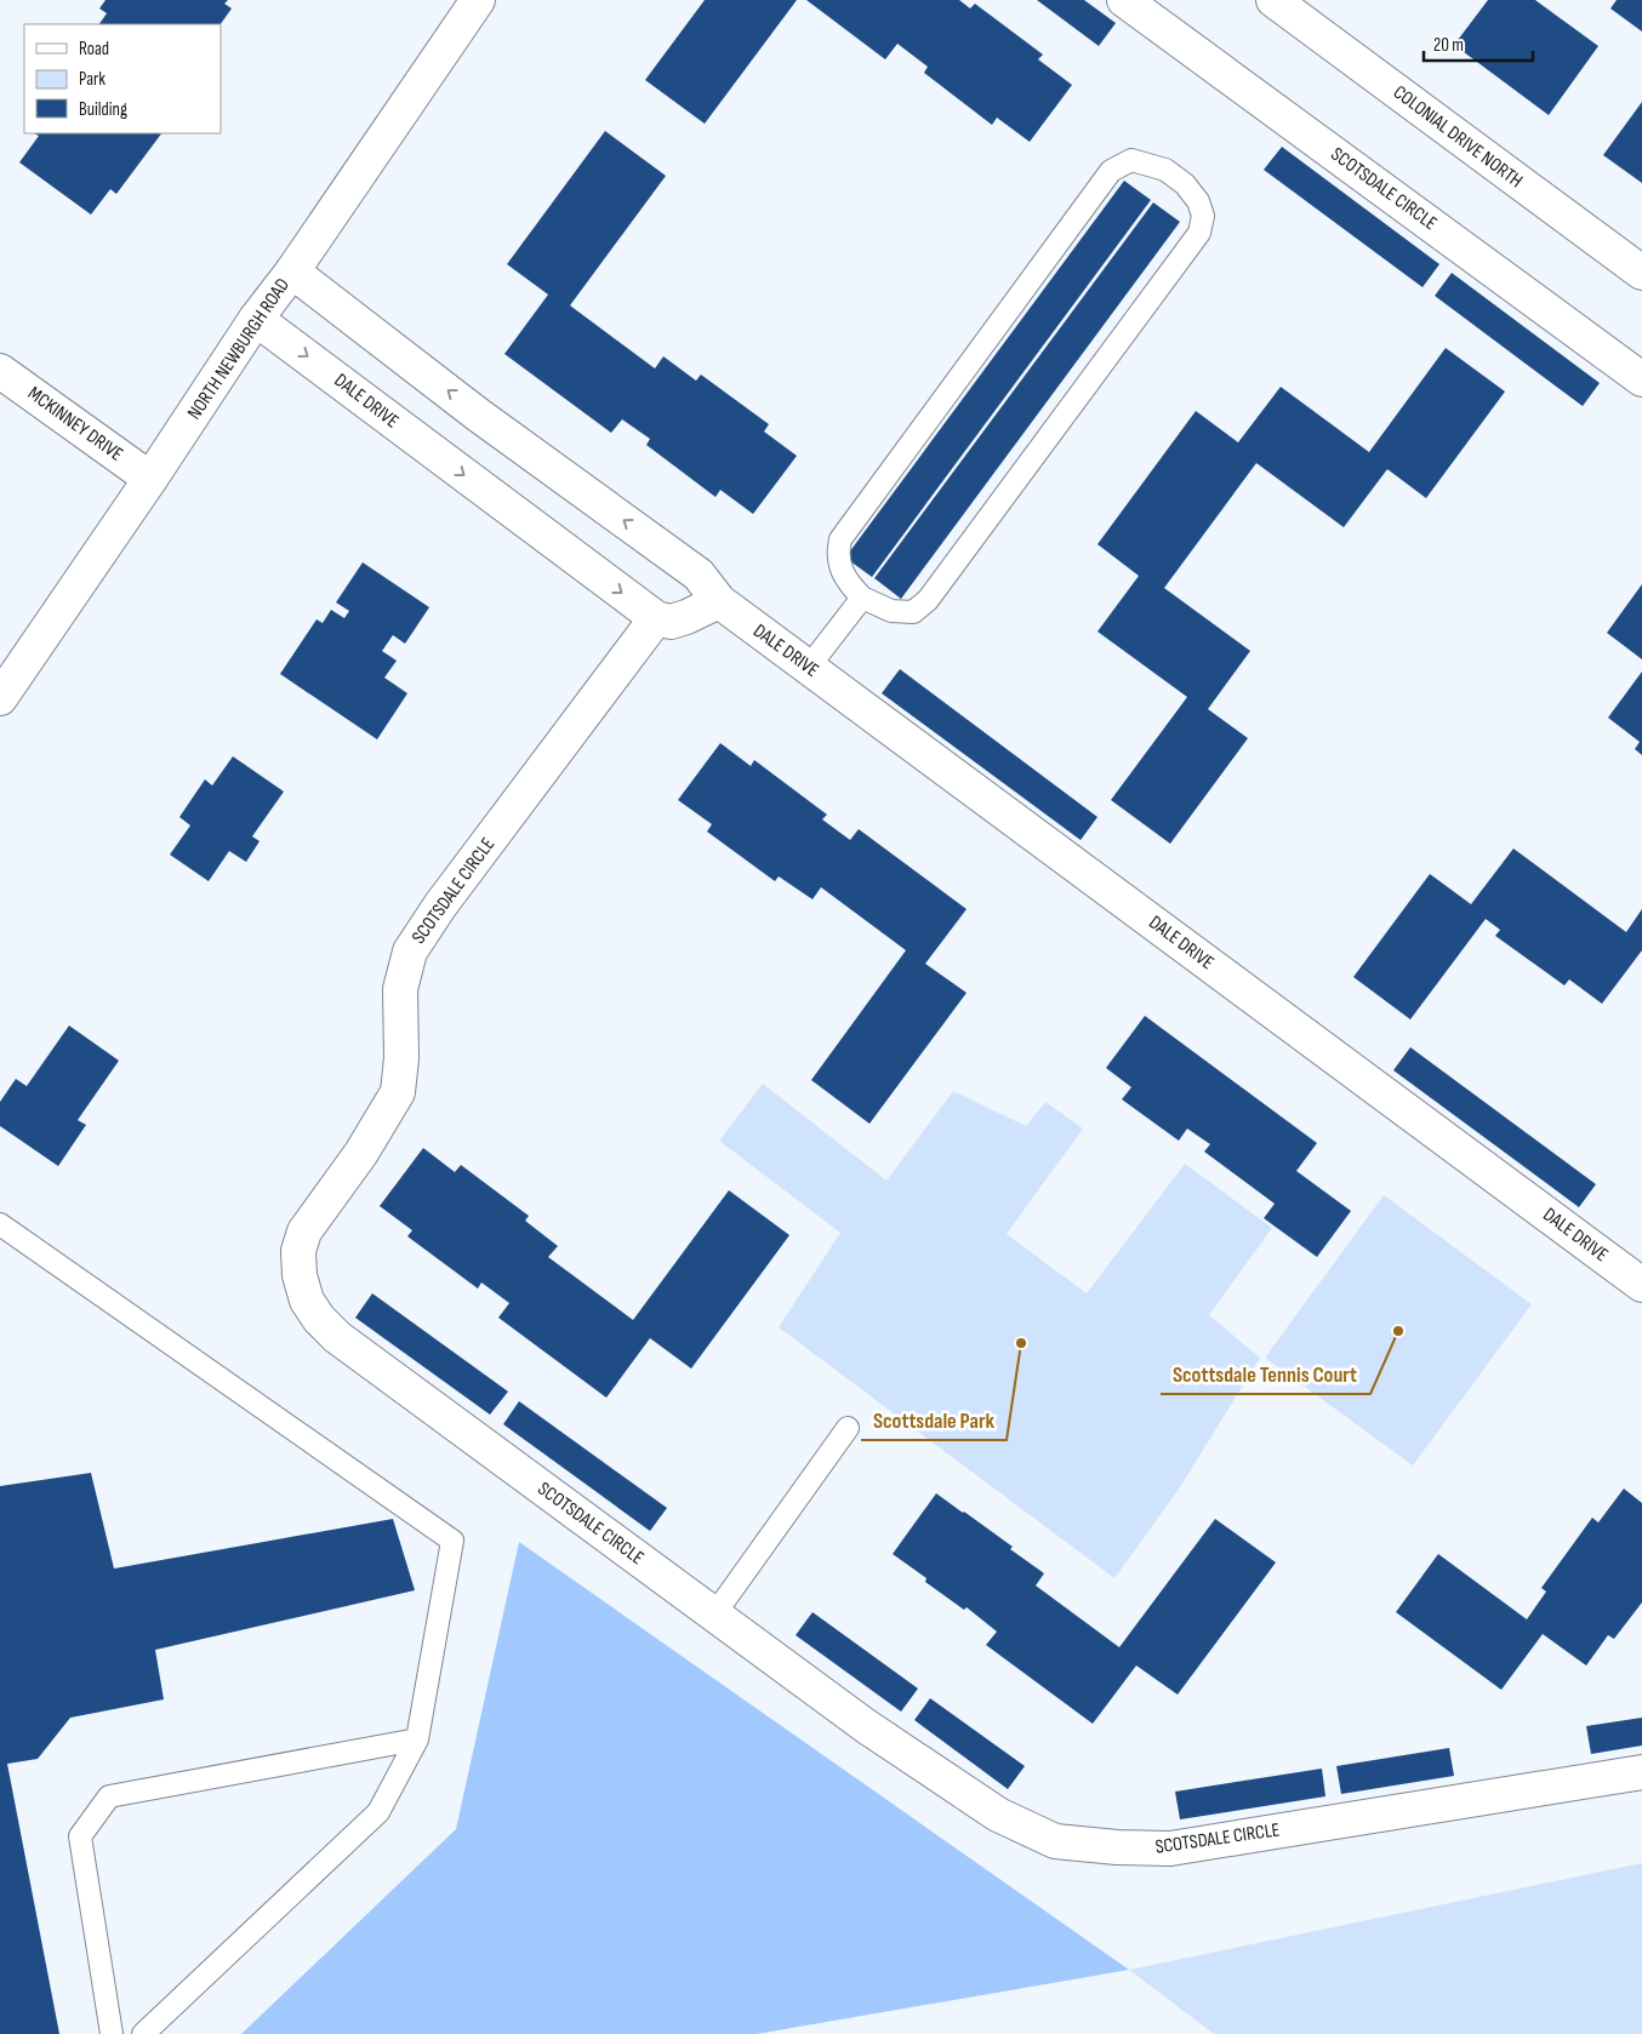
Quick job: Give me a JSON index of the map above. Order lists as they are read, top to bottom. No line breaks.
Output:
{"streets":{"street":["COLONIAL DRIVE NORTH","SCOTSDALE CIRCLE","NORTH NEWBURGH ROAD","DALE DRIVE","MCKINNEY DRIVE"]},"crossings":[["SCOTSDALE CIRCLE","DALE DRIVE"],["NORTH NEWBURGH ROAD","DALE DRIVE"],["NORTH NEWBURGH ROAD","MCKINNEY DRIVE"]],"places":["Scottsdale Tennis Court","Scottsdale Park"],"legend":["Road","Park","Building"],"scale_bar":"20 m"}
